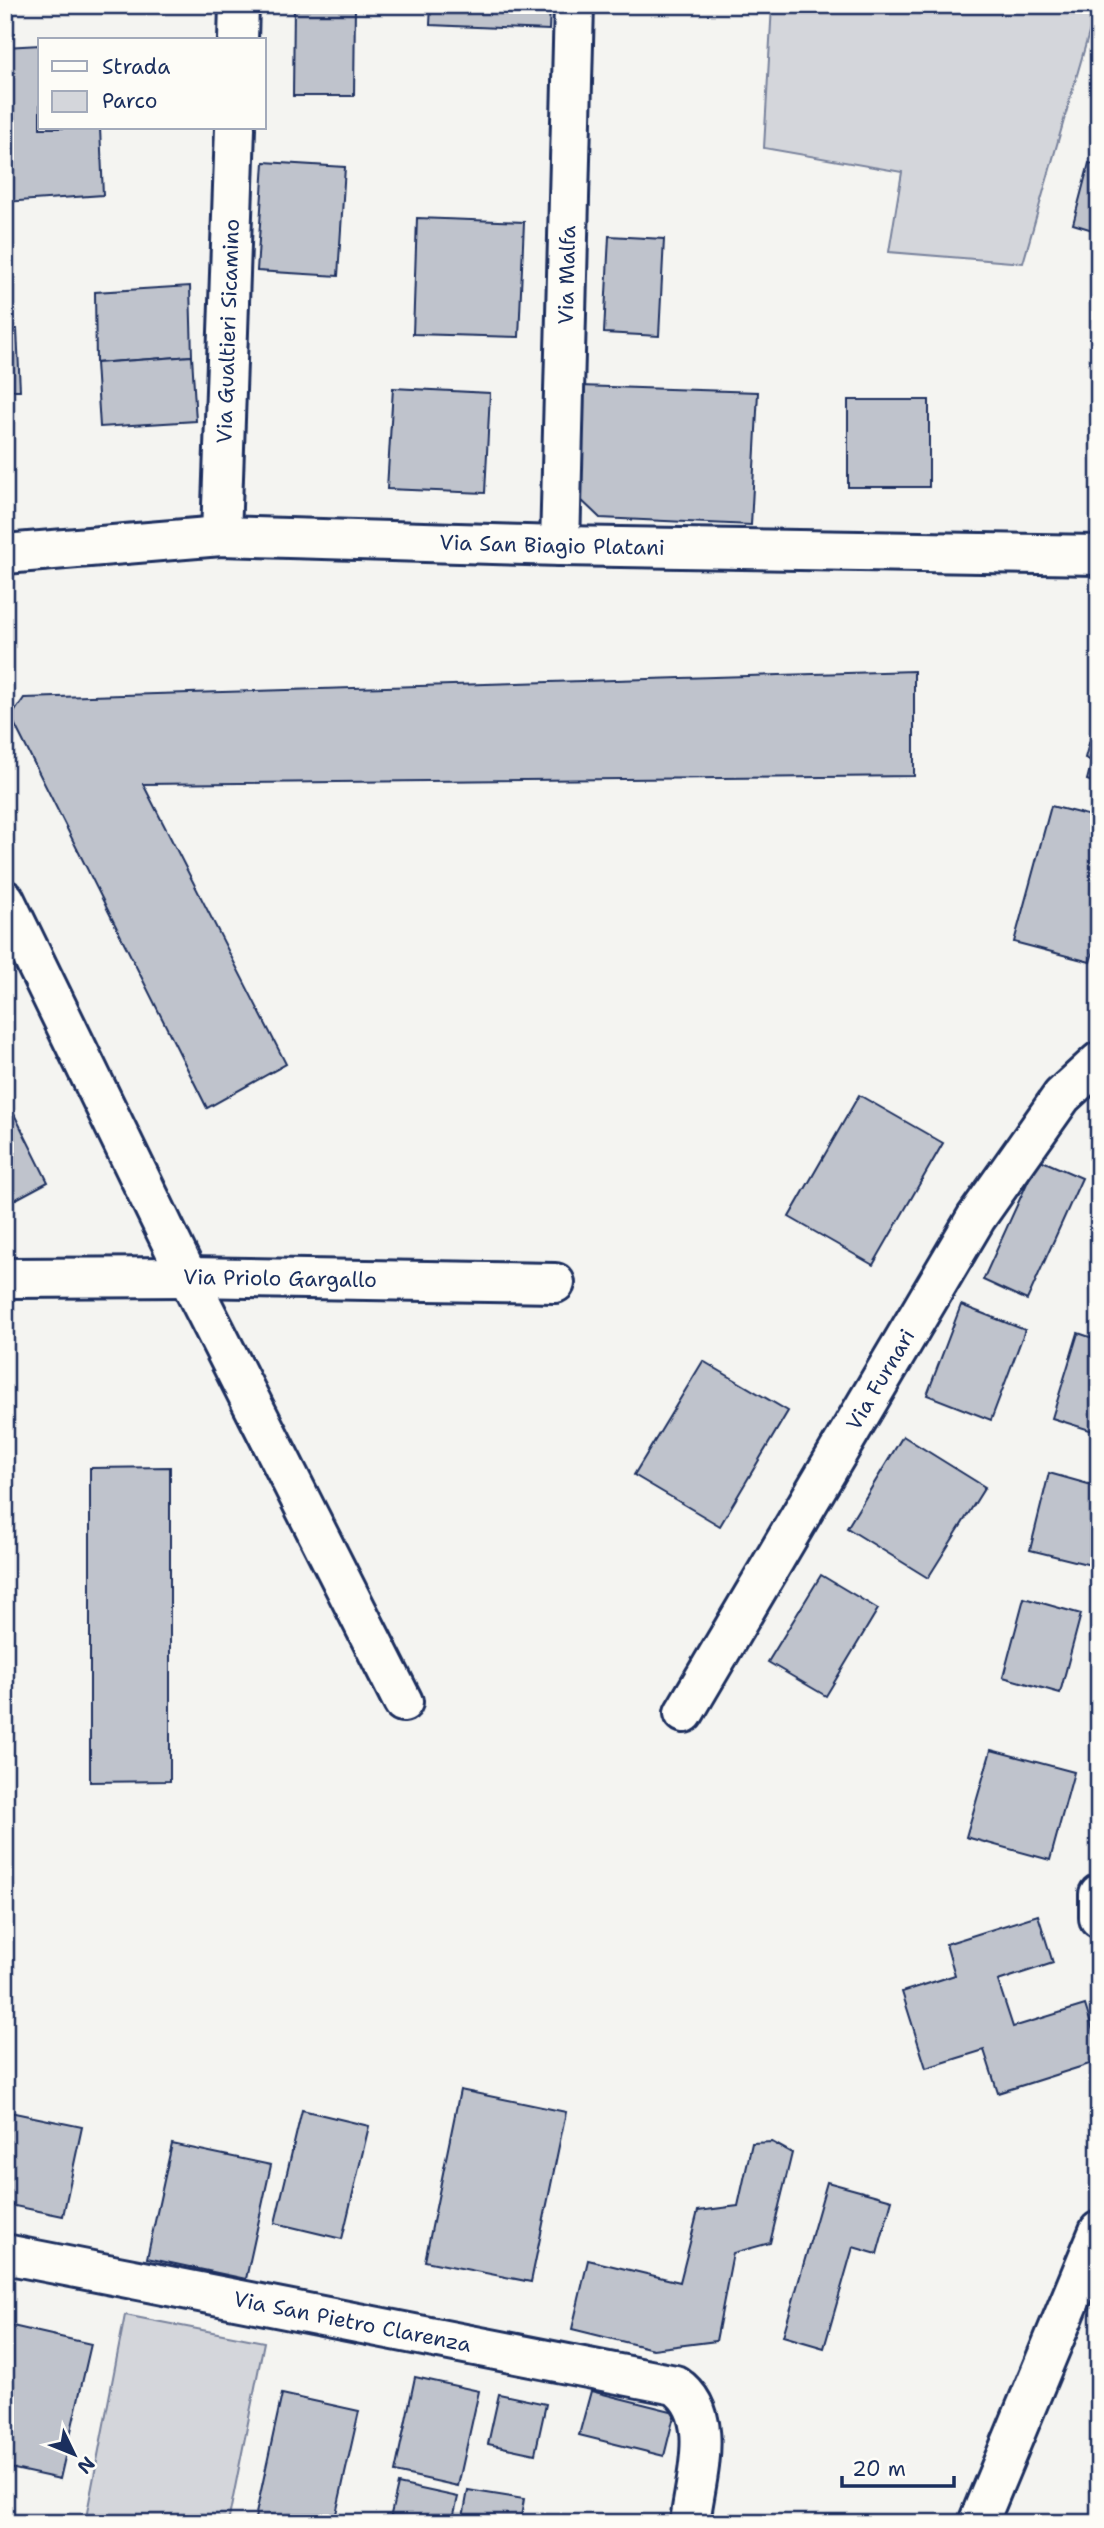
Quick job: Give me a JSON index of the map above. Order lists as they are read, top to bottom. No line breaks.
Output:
{"streets":{"street":["Via Malfa","Via Gualtieri Sicamino","Via San Biagio Platani","Via Priolo Gargallo","Via Furnari","Via San Pietro Clarenza"]},"crossings":[["Via Malfa","Via San Biagio Platani"],["Via Gualtieri Sicamino","Via San Biagio Platani"]],"legend":["Strada","Parco"],"scale_bar":"20 m","north":"bottom right"}
